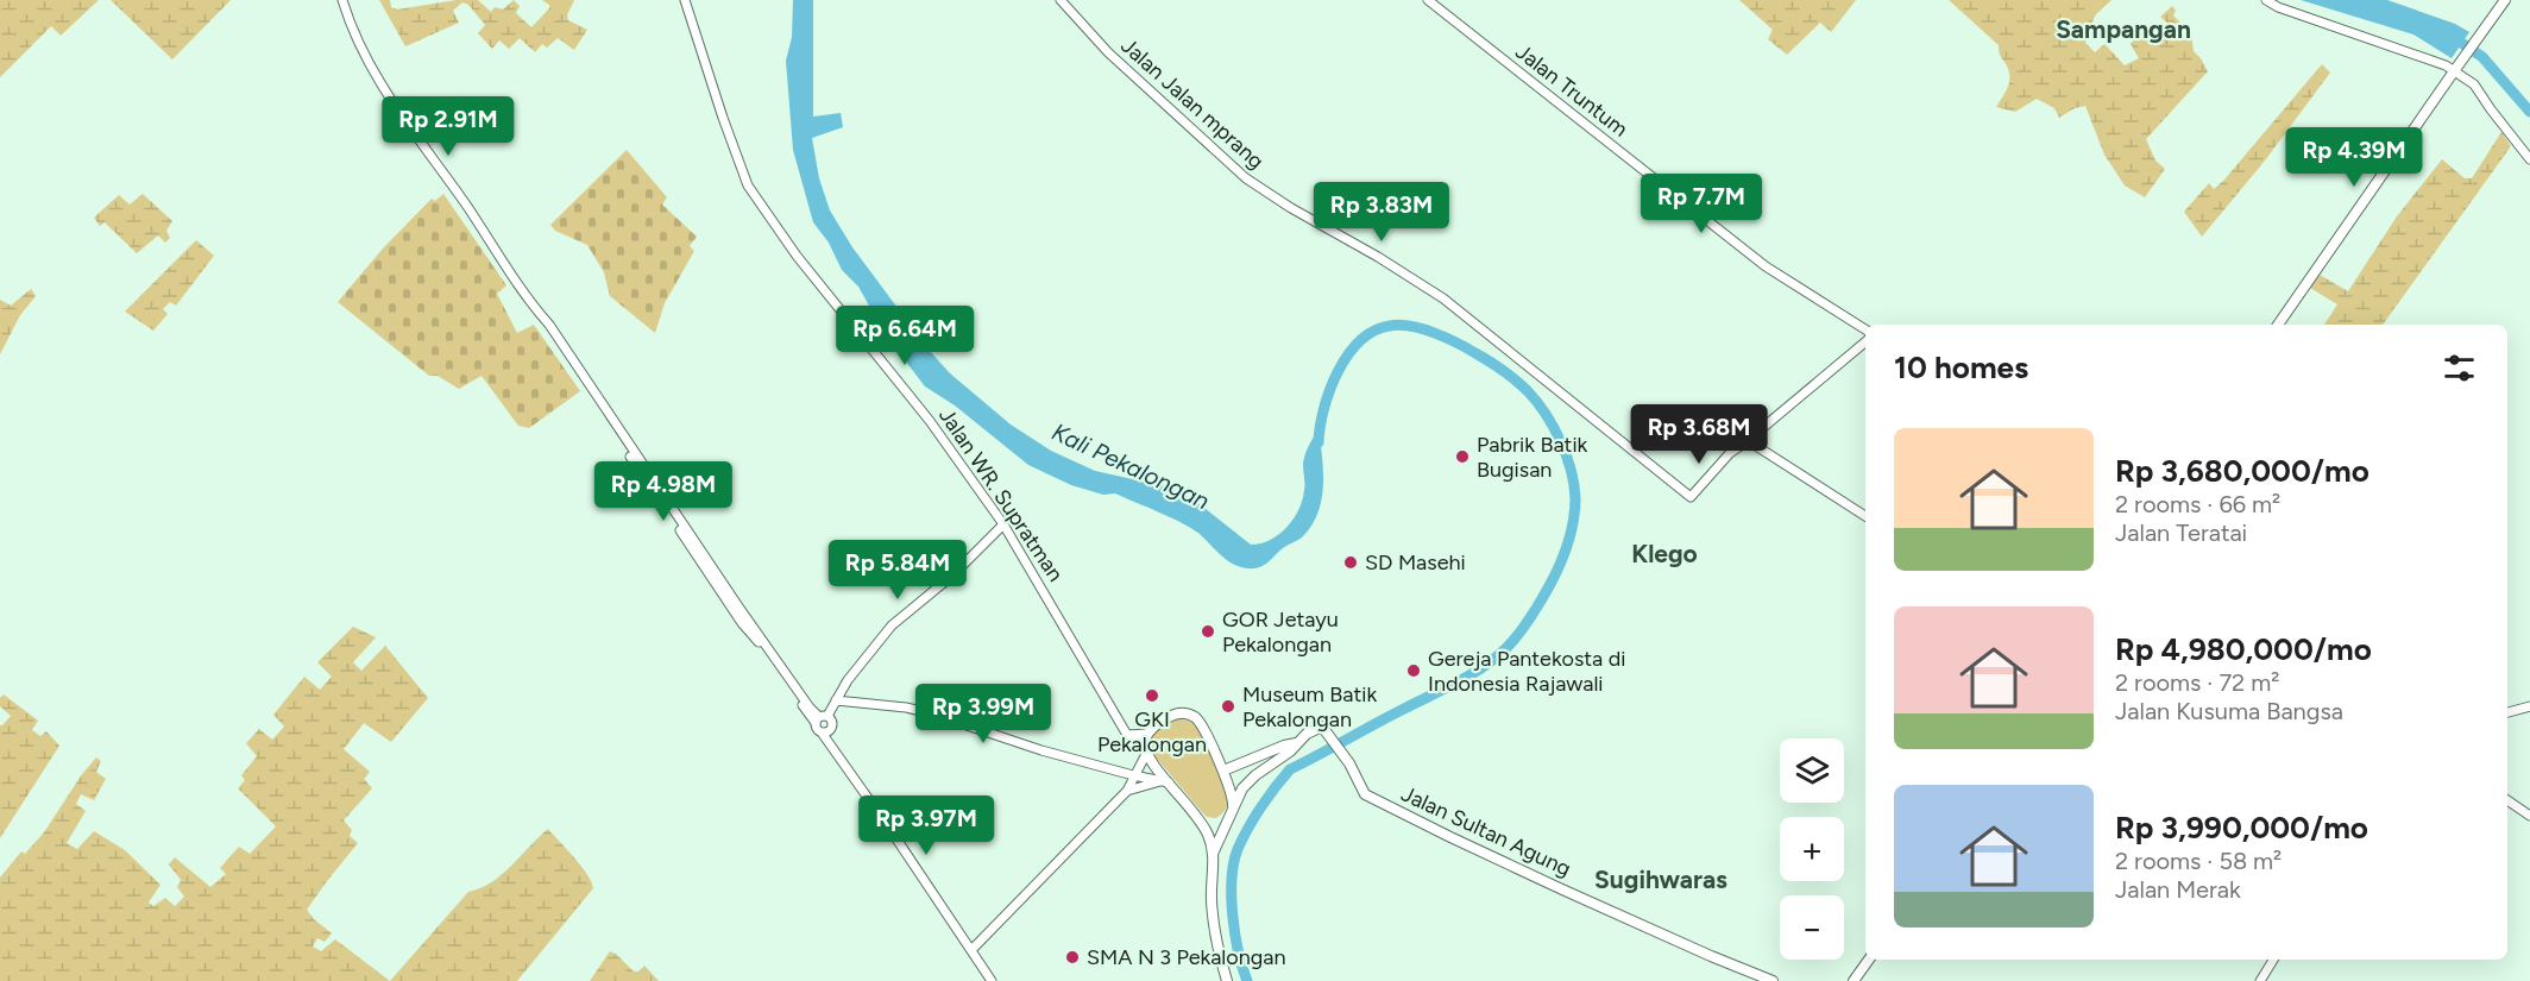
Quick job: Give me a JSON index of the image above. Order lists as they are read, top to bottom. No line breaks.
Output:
{"streets":{"main road":["Jalan Sultan Agung"],"street":["Jalan Truntum","Jalan Jalan mprang","Jalan WR. Supratman"]},"districts":["Sampangan","Klego","Sugihwaras"],"water":["Kali Pekalongan"],"places":["Pabrik Batik Bugisan","SD Masehi","GOR Jetayu Pekalongan","Gereja Pantekosta di Indonesia Rajawali","GKI Pekalongan","Museum Batik Pekalongan","SMA N 3 Pekalongan"],"page":{"price":["Rp 2.91M","Rp 4.39M","Rp 7.7M","Rp 3.83M","Rp 6.64M","Rp 3.68M","Rp 4.98M","Rp 5.84M","Rp 3.99M","Rp 3.97M"],"heading":"10 homes","list":[{"name":"Rp 3,680,000/mo","note":"2 rooms · 66 m² · Jalan Teratai"},{"name":"Rp 4,980,000/mo","note":"2 rooms · 72 m² · Jalan Kusuma Bangsa"},{"name":"Rp 3,990,000/mo","note":"2 rooms · 58 m² · Jalan Merak"}],"map_buttons":["+","−"]}}
